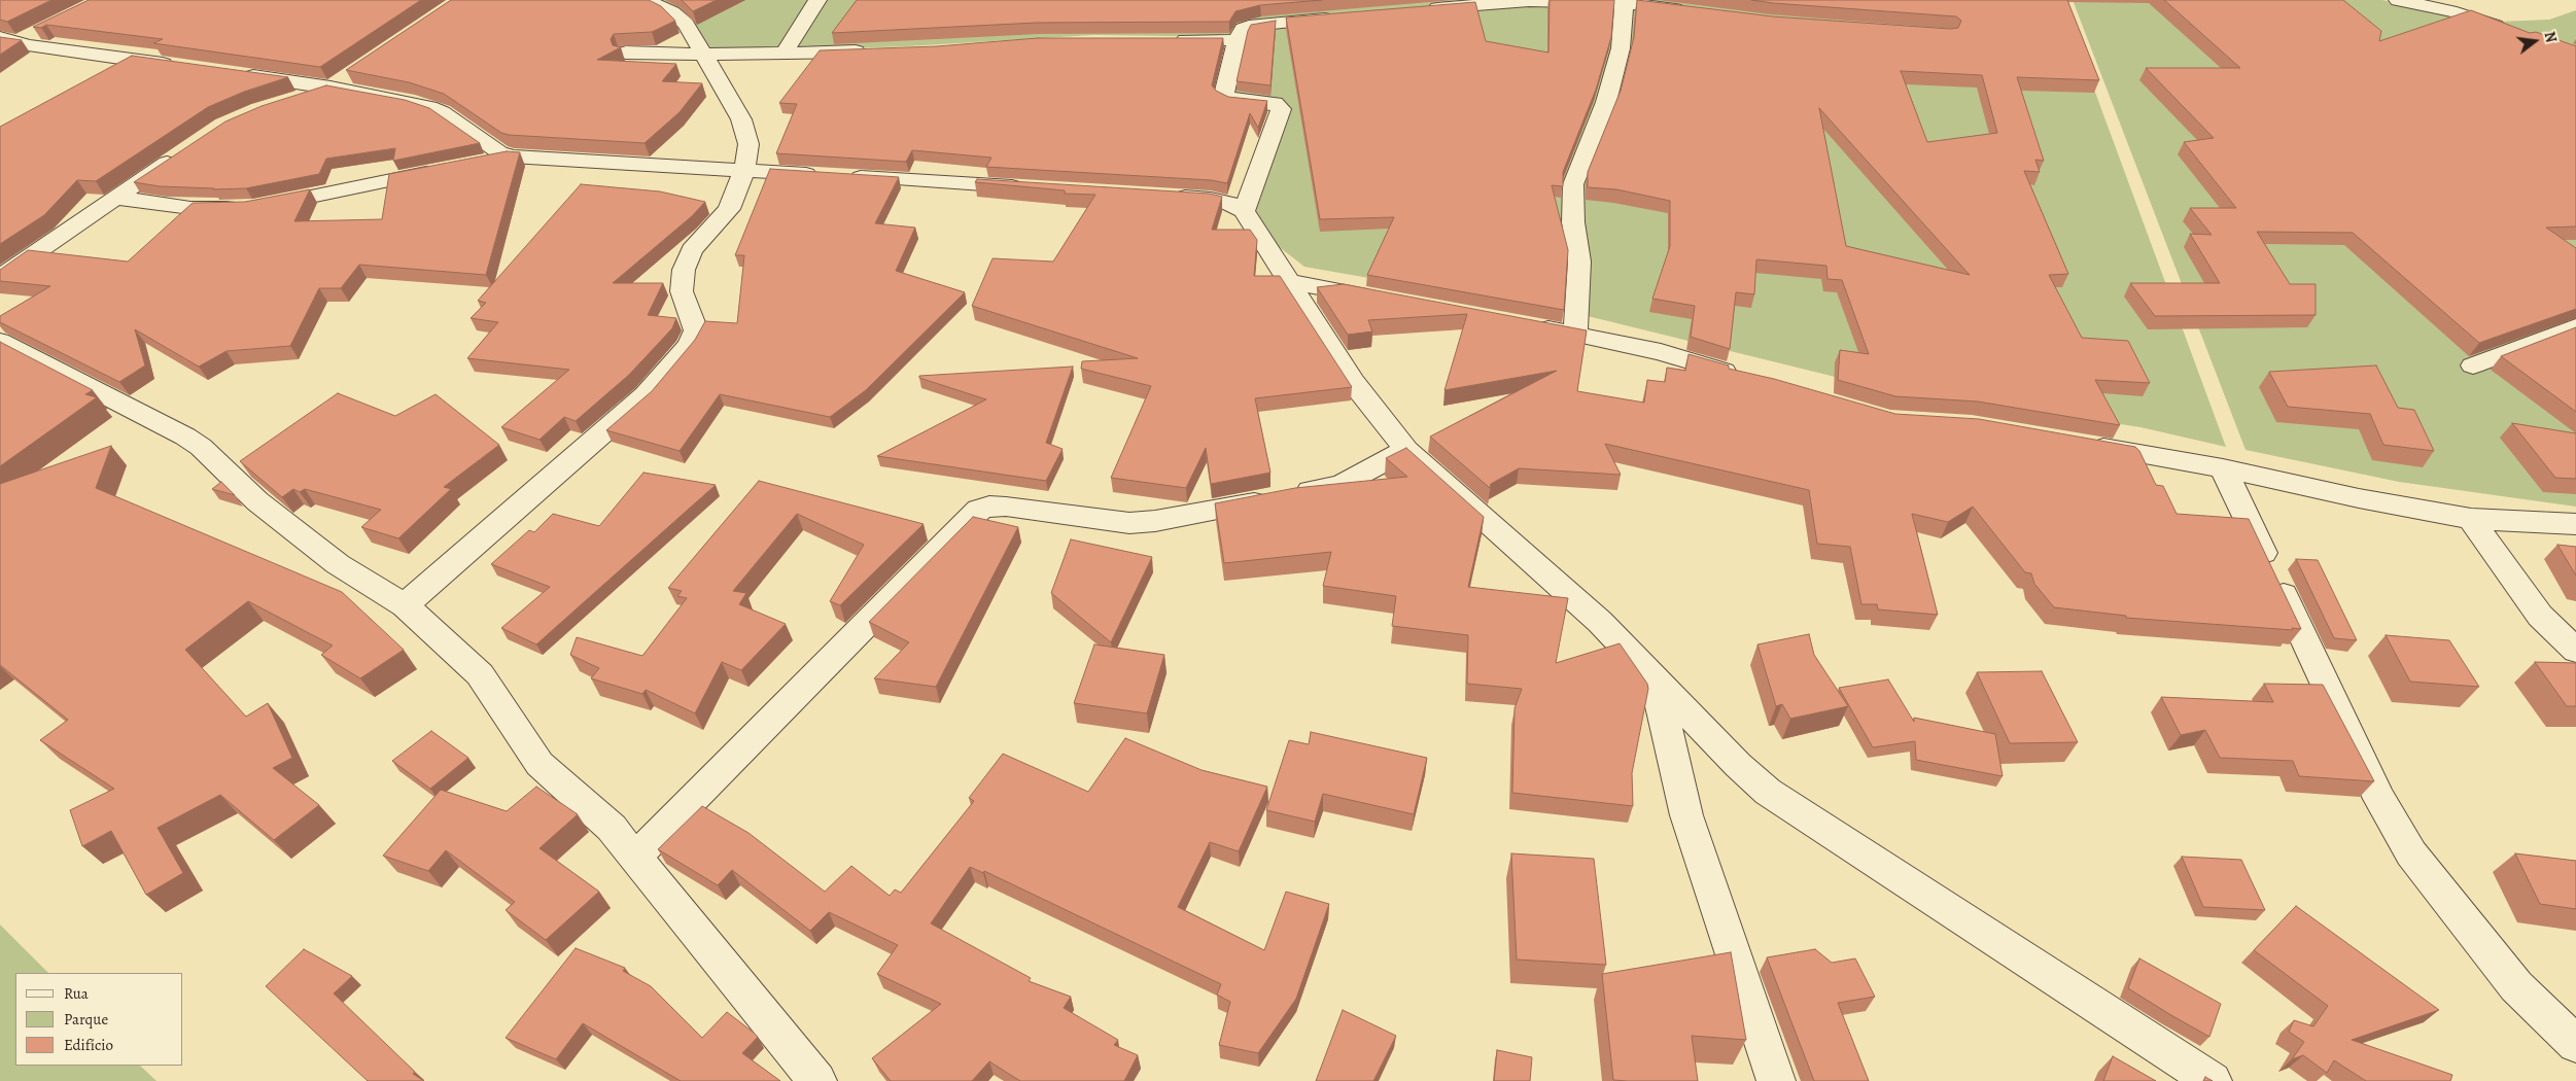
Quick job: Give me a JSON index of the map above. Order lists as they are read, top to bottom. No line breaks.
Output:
{"legend":["Rua","Parque","Edifício"],"north":"right"}
